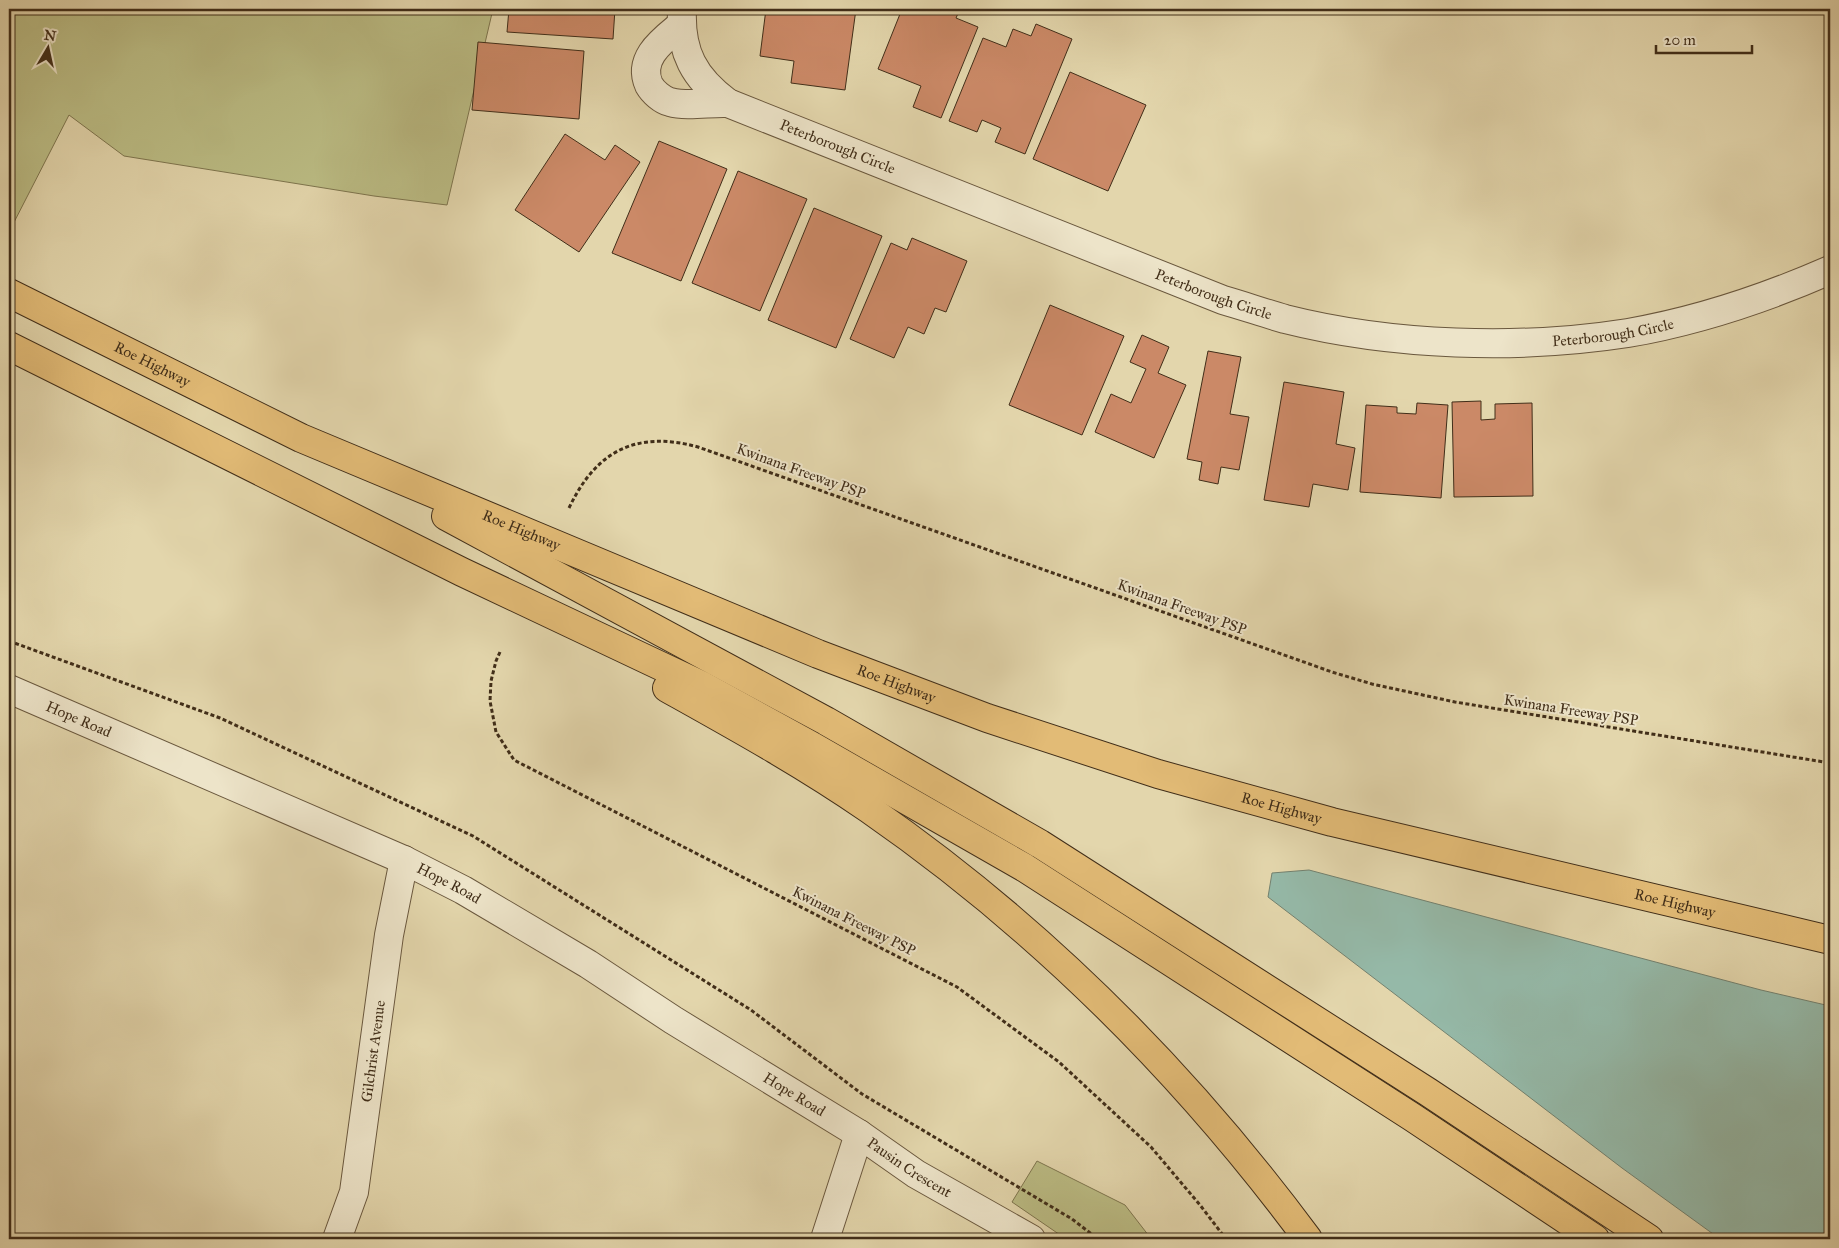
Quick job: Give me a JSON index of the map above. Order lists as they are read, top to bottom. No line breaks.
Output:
{"streets":{"highway":["Roe Highway"],"street":["Peterborough Circle","Hope Road","Gilchrist Avenue","Pausin Crescent"],"path":["Kwinana Freeway PSP"]},"crossings":[["Hope Road","Gilchrist Avenue"],["Hope Road","Pausin Crescent"]],"scale_bar":"20 m","north":"top"}
